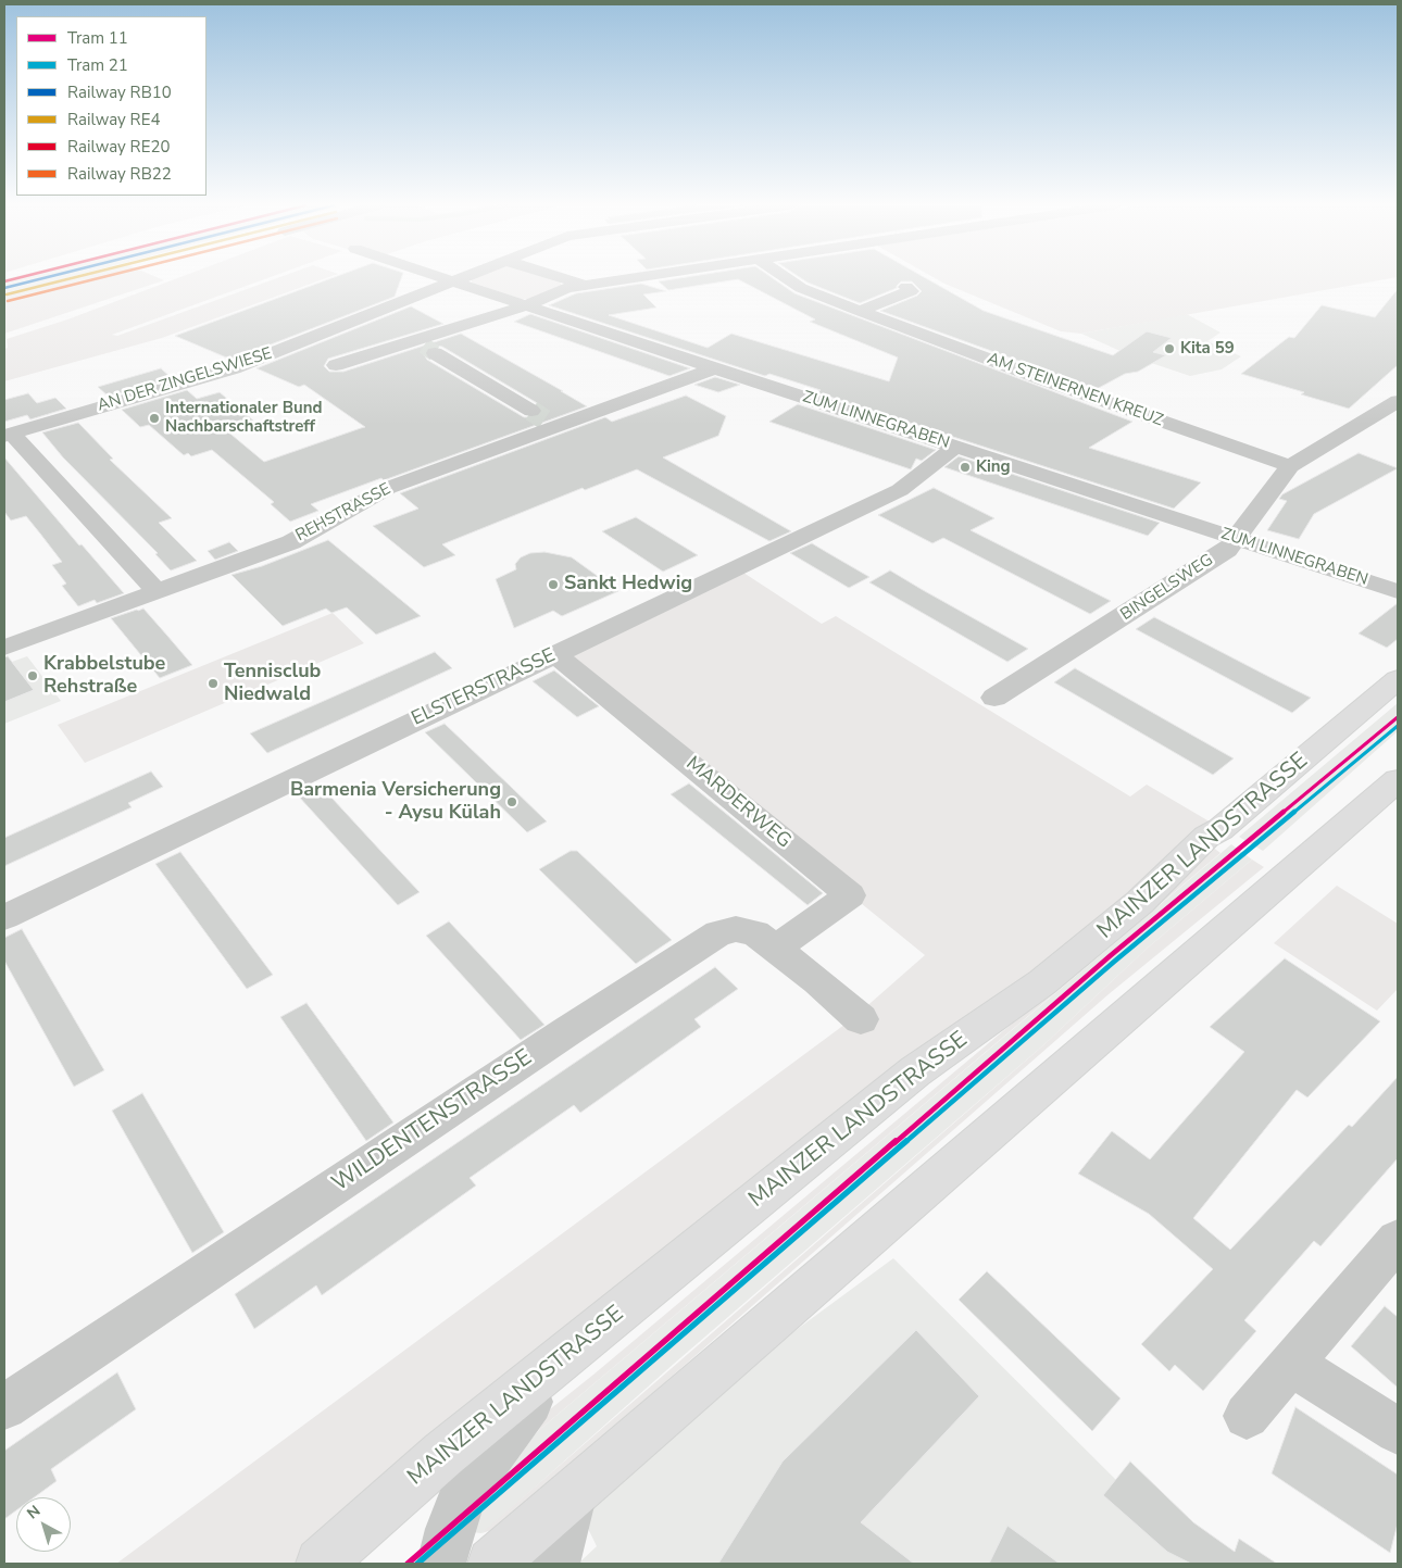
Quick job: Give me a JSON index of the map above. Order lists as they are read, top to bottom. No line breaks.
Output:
{"streets":{"main road":["MAINZER LANDSTRASSE"],"street":["AN DER ZINGELSWIESE","AM STEINERNEN KREUZ","ZUM LINNEGRABEN","REHSTRASSE","BINGELSWEG","ELSTERSTRASSE","MARDERWEG","WILDENTENSTRASSE"]},"crossings":[["AN DER ZINGELSWIESE","ZUM LINNEGRABEN"],["AM STEINERNEN KREUZ","BINGELSWEG"],["ZUM LINNEGRABEN","REHSTRASSE"],["ZUM LINNEGRABEN","BINGELSWEG"],["ZUM LINNEGRABEN","ELSTERSTRASSE"],["ELSTERSTRASSE","MARDERWEG"],["MARDERWEG","WILDENTENSTRASSE"]],"places":["Kita 59","Internationaler Bund Nachbarschaftstreff","King","Sankt Hedwig","Krabbelstube Rehstraße","Tennisclub Niedwald","Barmenia Versicherung - Aysu Külah"],"lines":["rail line RB10","rail line RE4","rail line RE20","rail line RB22","tram line 11","tram line 21"],"legend":["Tram 11","Tram 21","Railway RB10","Railway RE4","Railway RE20","Railway RB22"],"north":"top left"}
